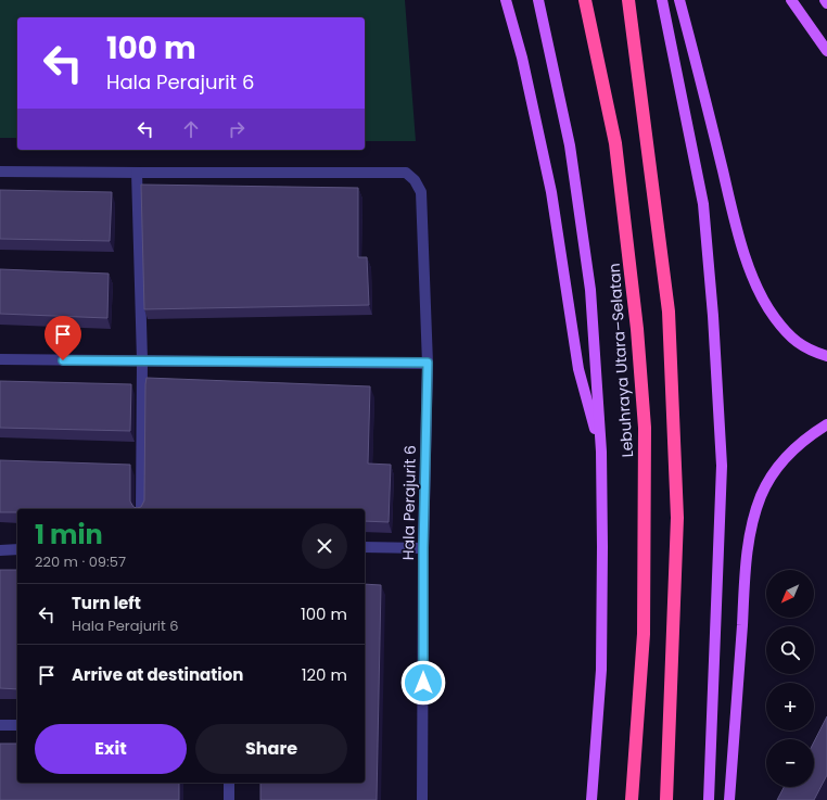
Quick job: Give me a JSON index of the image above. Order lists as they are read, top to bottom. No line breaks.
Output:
{"streets":{"highway":["Lebuhraya Utara–Selatan"],"street":["Hala Perajurit 6"]},"north":"bottom left","page":{"turn":["100 m","Hala Perajurit 6"],"heading":["1 min","220 m · 09:57"],"map_buttons":["+","−"],"list":[{"name":"Turn left","note":"Hala Perajurit 6","value":"100 m"},{"name":"Arrive at destination","value":"120 m"}],"buttons":["Exit","Share"]}}
